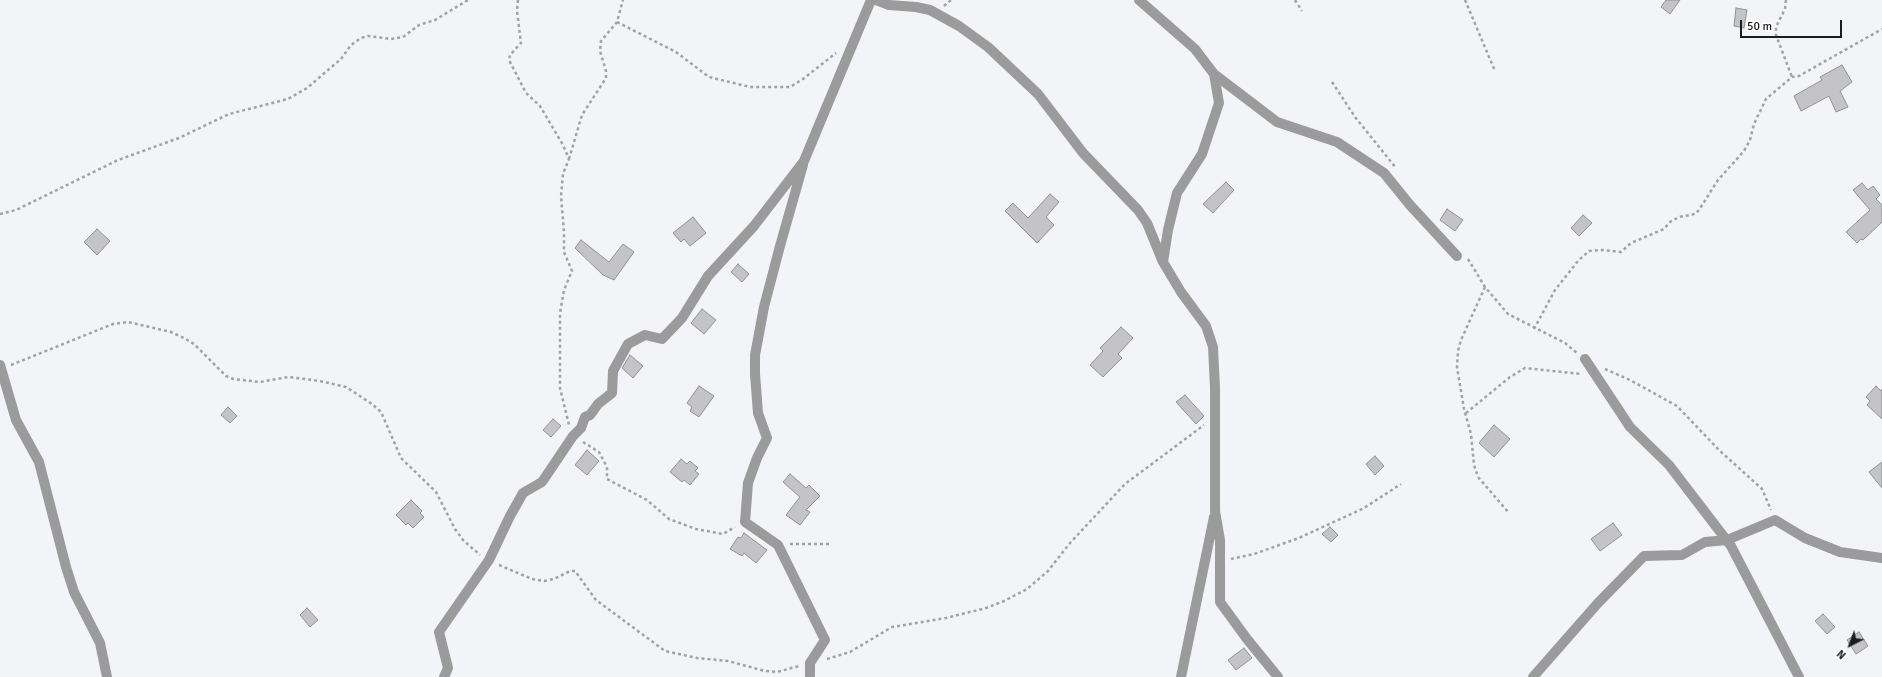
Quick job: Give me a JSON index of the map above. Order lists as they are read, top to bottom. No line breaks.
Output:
{"scale_bar":"50 m","north":"bottom left"}
